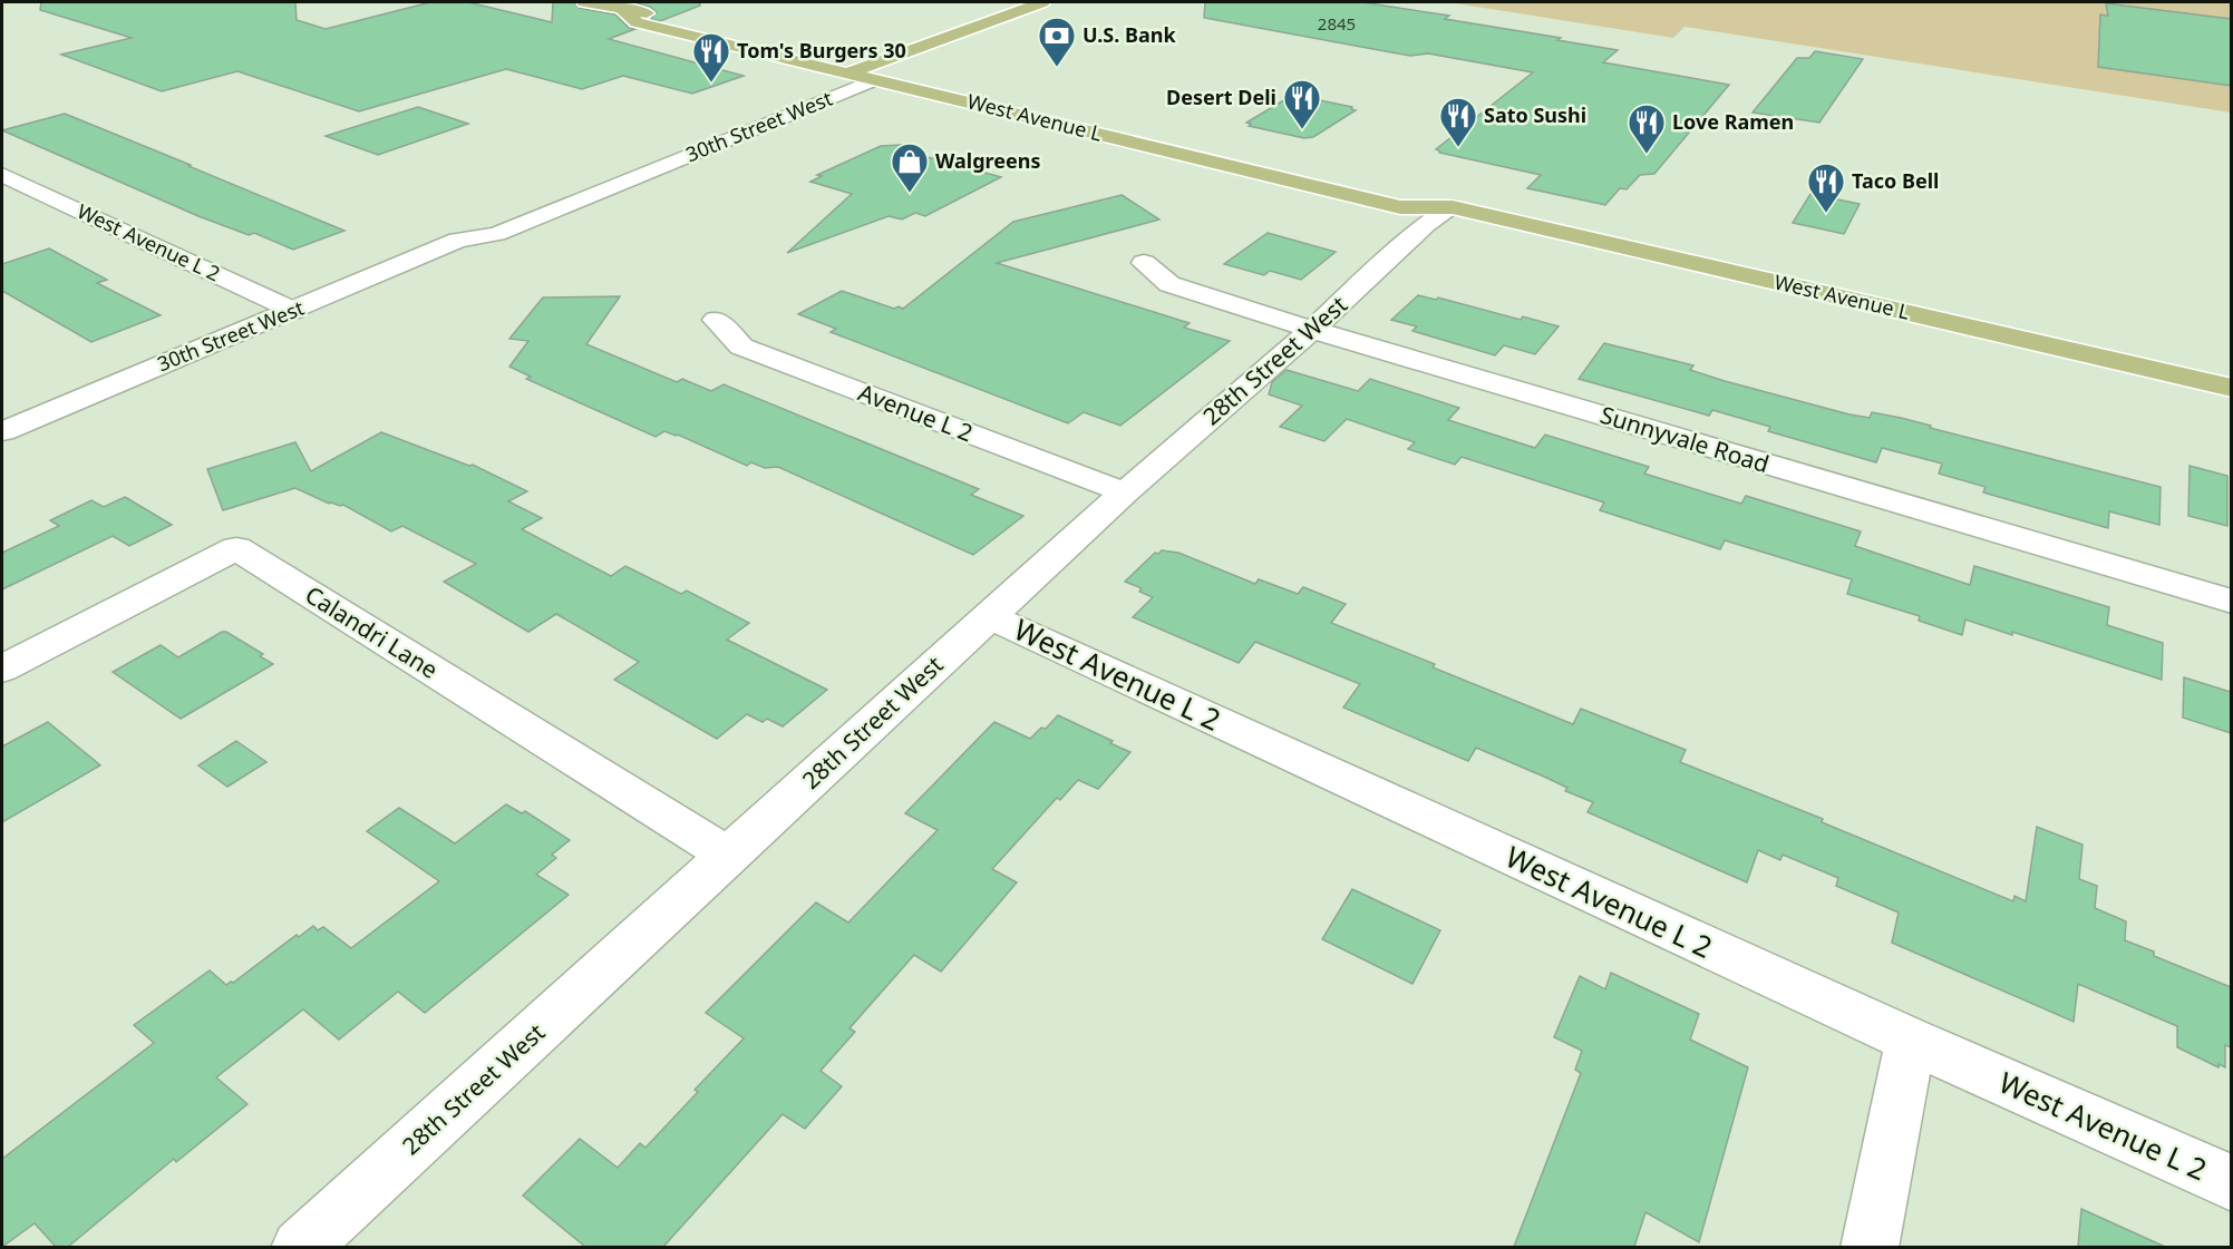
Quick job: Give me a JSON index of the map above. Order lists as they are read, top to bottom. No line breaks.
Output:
{"streets":{"main road":["West Avenue L","30th Street West"],"street":["West Avenue L 2","28th Street West","Avenue L 2","Sunnyvale Road","Calandri Lane"]},"crossings":[["West Avenue L","30th Street West"],["West Avenue L","28th Street West"],["30th Street West","West Avenue L 2"],["West Avenue L 2","28th Street West"],["28th Street West","Avenue L 2"],["28th Street West","Sunnyvale Road"],["28th Street West","Calandri Lane"]],"places":{"bank":["U.S. Bank"],"restaurant":["Tom's Burgers 30","Desert Deli","Sato Sushi","Love Ramen","Taco Bell"],"shop":["Walgreens"]},"house_numbers":["2845"]}
